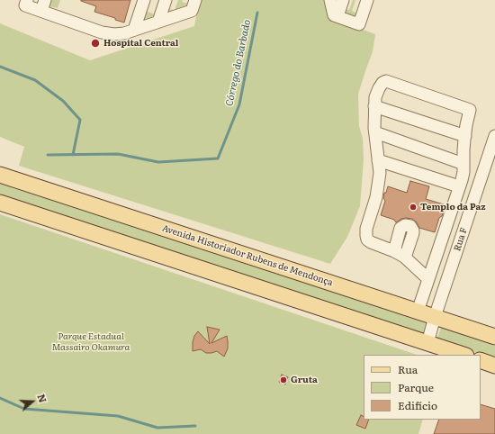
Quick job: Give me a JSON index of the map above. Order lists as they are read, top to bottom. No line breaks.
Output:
{"streets":{"main road":["Avenida Historiador Rubens de Mendonça"],"street":["Rua F"]},"crossings":[["Rua F","Avenida Historiador Rubens de Mendonça"]],"water":["Córrego do Barbado"],"parks":["Parque Estadual Massairo Okamura"],"places":["Hospital Central","Templo da Paz","Gruta"],"legend":["Rua","Parque","Edifício"],"north":"right"}
